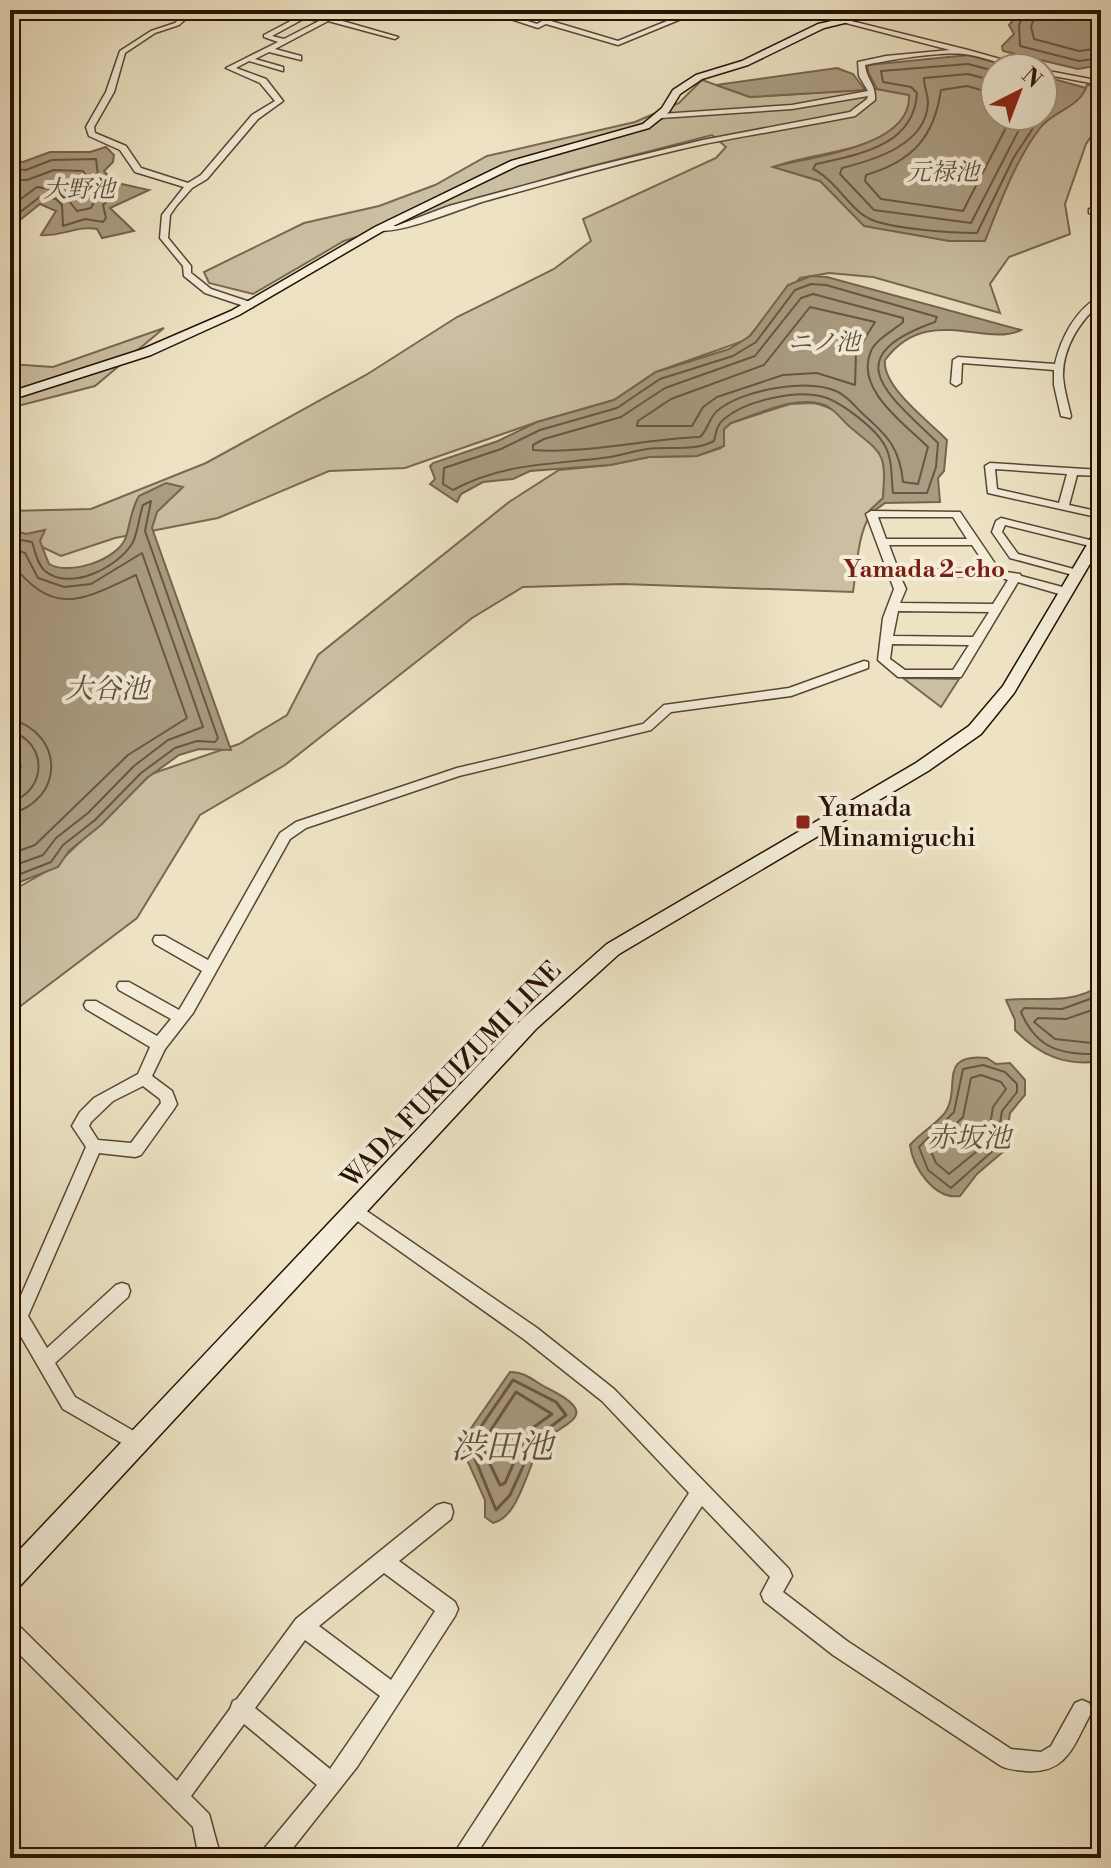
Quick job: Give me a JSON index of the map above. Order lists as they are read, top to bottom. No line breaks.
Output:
{"streets":{"street":["WADA FUKUIZUMI LINE"]},"districts":["Yamada 2-cho"],"water":["元禄池","大野池","ニノ池","大谷池","赤坂池","渋田池"],"places":{"transit":["Yamada Minamiguchi"]},"north":"top right"}
